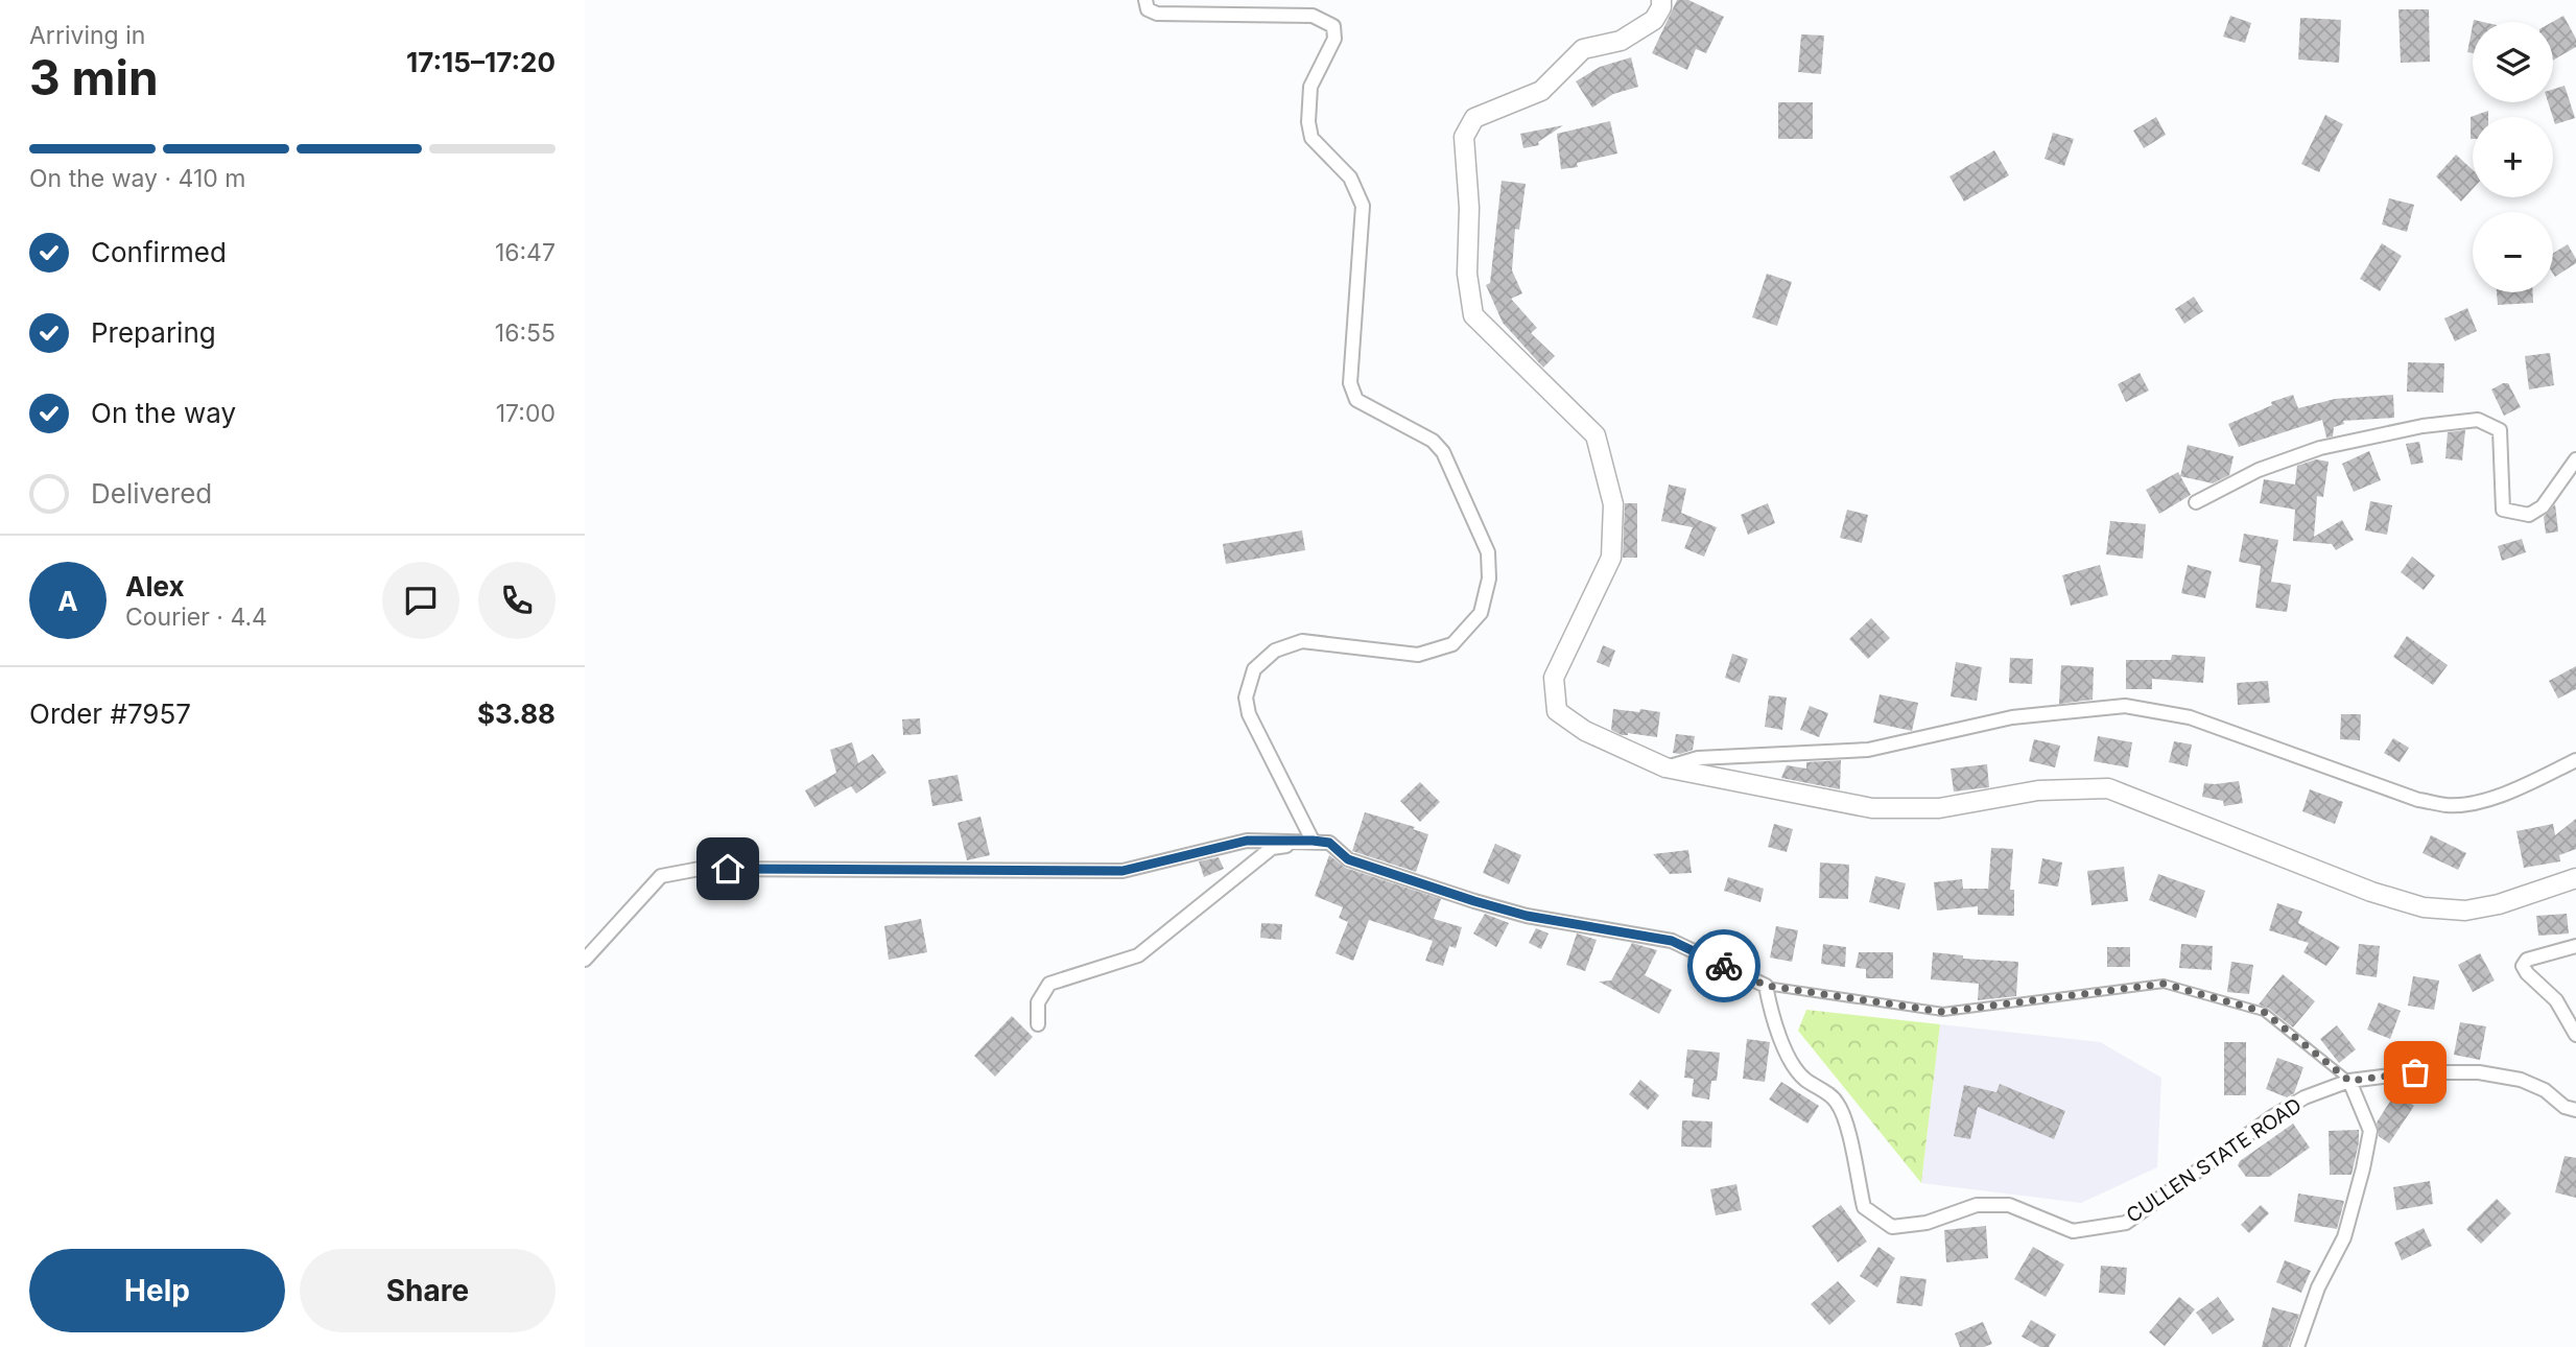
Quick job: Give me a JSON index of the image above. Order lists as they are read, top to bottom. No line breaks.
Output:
{"streets":{"street":["CULLEN STATE ROAD"]},"page":{"heading":["3 min","Arriving in","17:15–17:20"],"panel":["Alex","Courier · 4.4","Order #7957","$3.88"],"map_buttons":["+","−"],"bar":"On the way · 410 m","list":[["Confirmed","16:47"],["Preparing","16:55"],["On the way","17:00"],"Delivered"],"round":"A","buttons":["Help","Share"]}}
